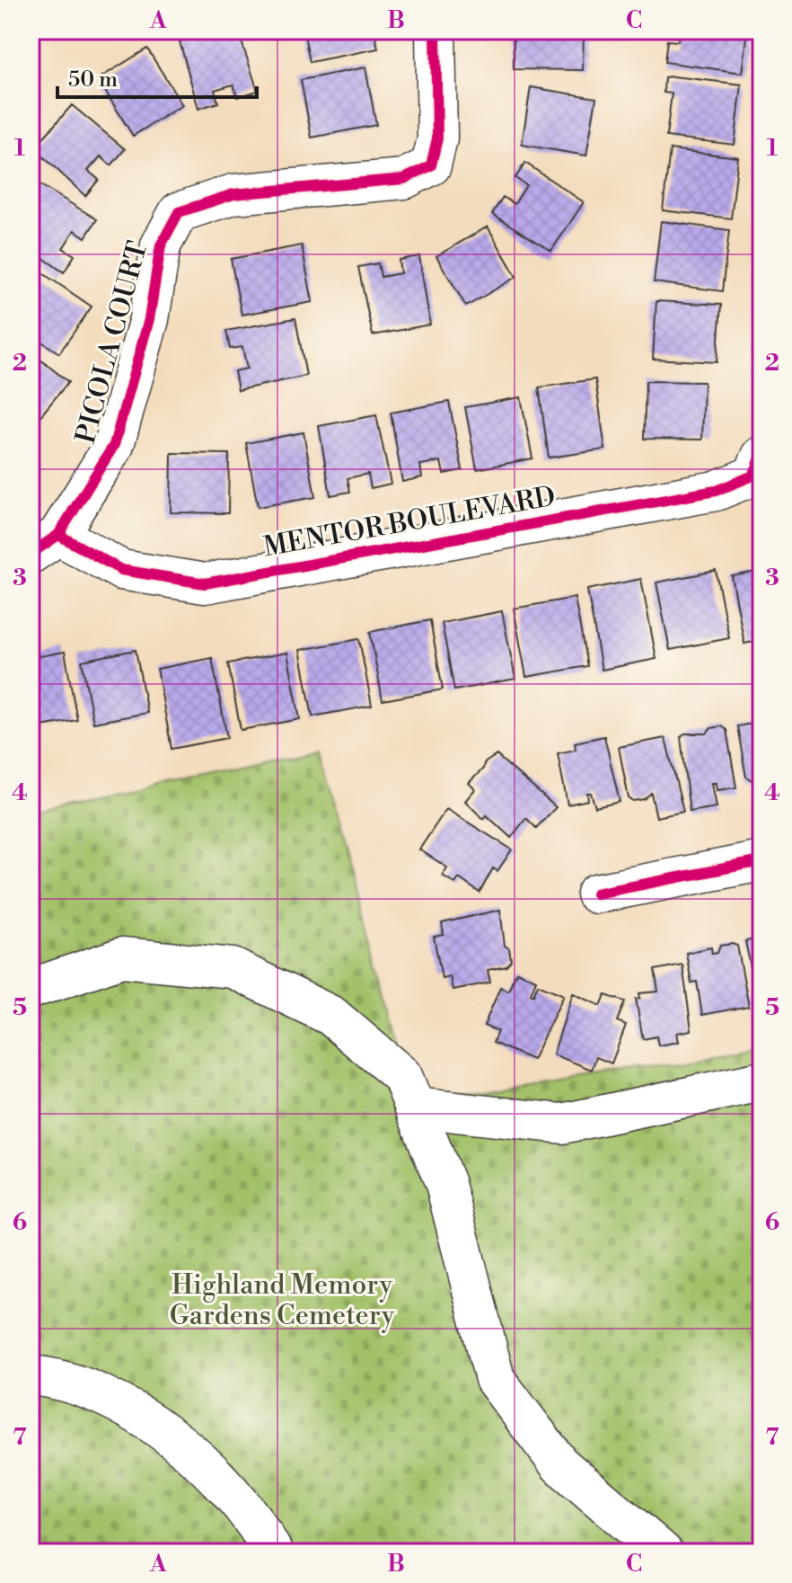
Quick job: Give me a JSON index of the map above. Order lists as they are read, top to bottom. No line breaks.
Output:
{"streets":{"street":["PICOLA COURT","MENTOR BOULEVARD"]},"crossings":[["PICOLA COURT","MENTOR BOULEVARD"]],"parks":["Highland Memory Gardens Cemetery"],"scale_bar":"50 m","grid":{"columns":["A","B","C"],"rows":["1","2","3","4","5","6","7"]}}
